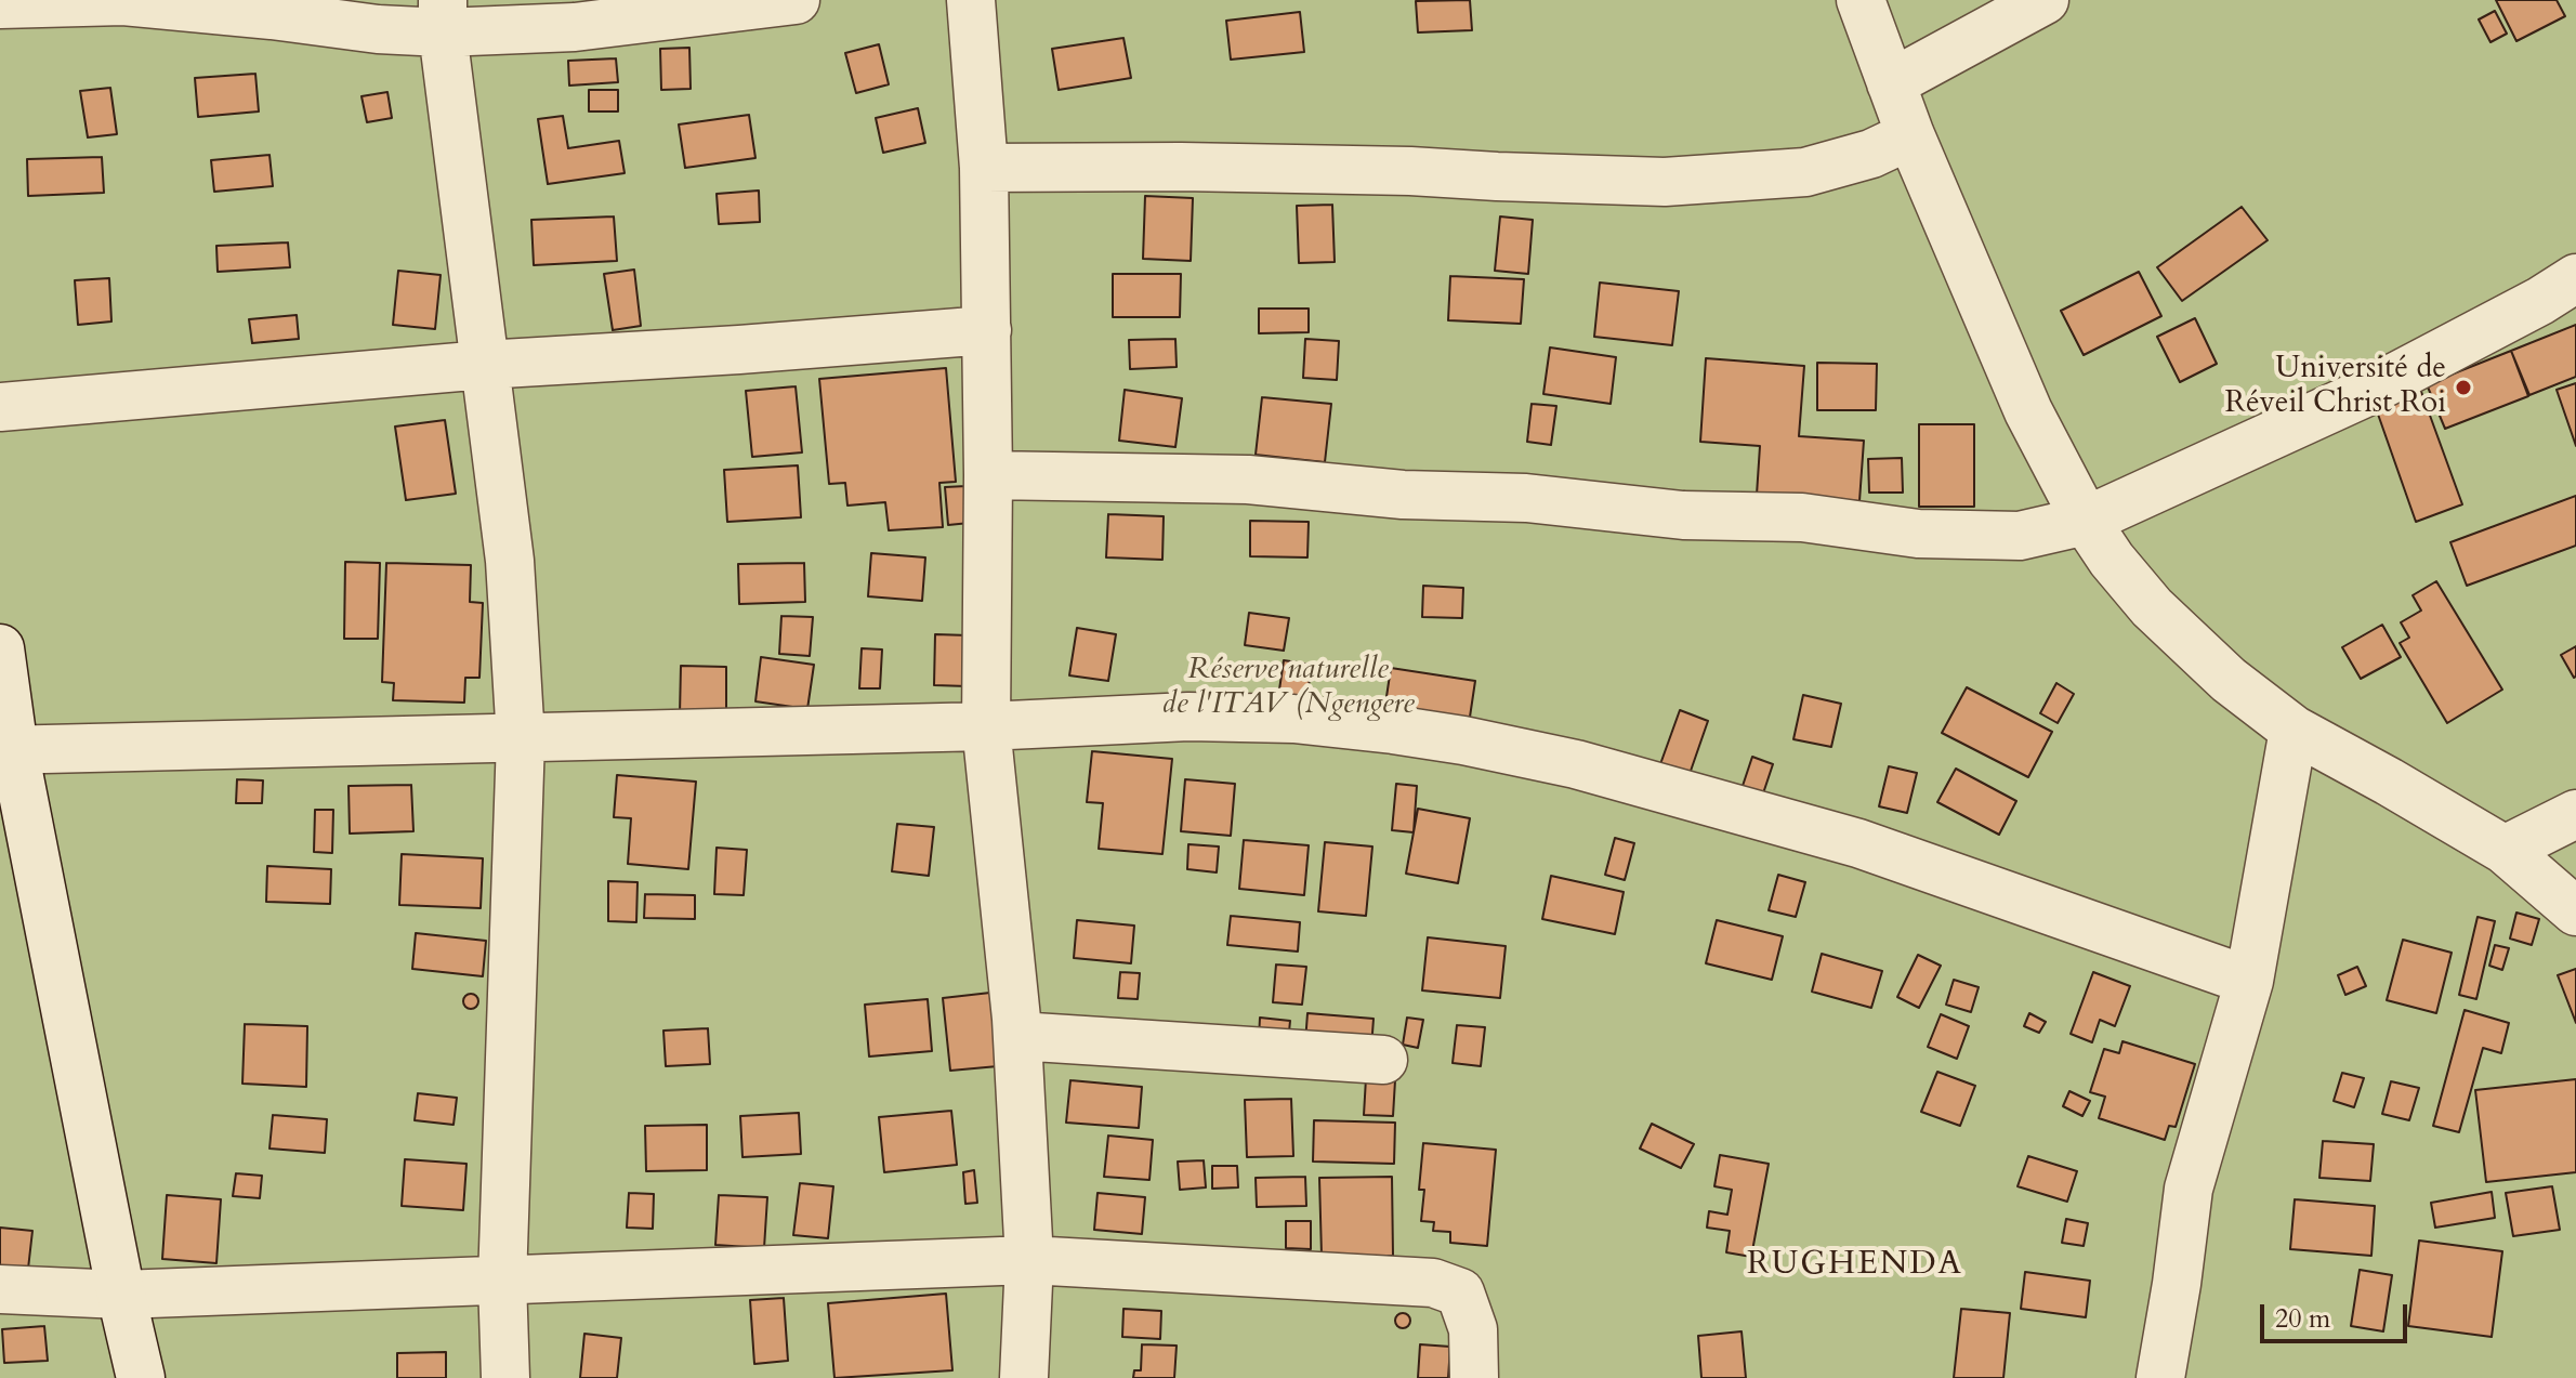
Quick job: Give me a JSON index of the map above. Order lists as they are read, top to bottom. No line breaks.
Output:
{"districts":["RUGHENDA"],"parks":["Réserve naturelle de l'ITAV (Ngengere"],"places":["Université de Réveil Christ Roi"],"scale_bar":"20 m"}
